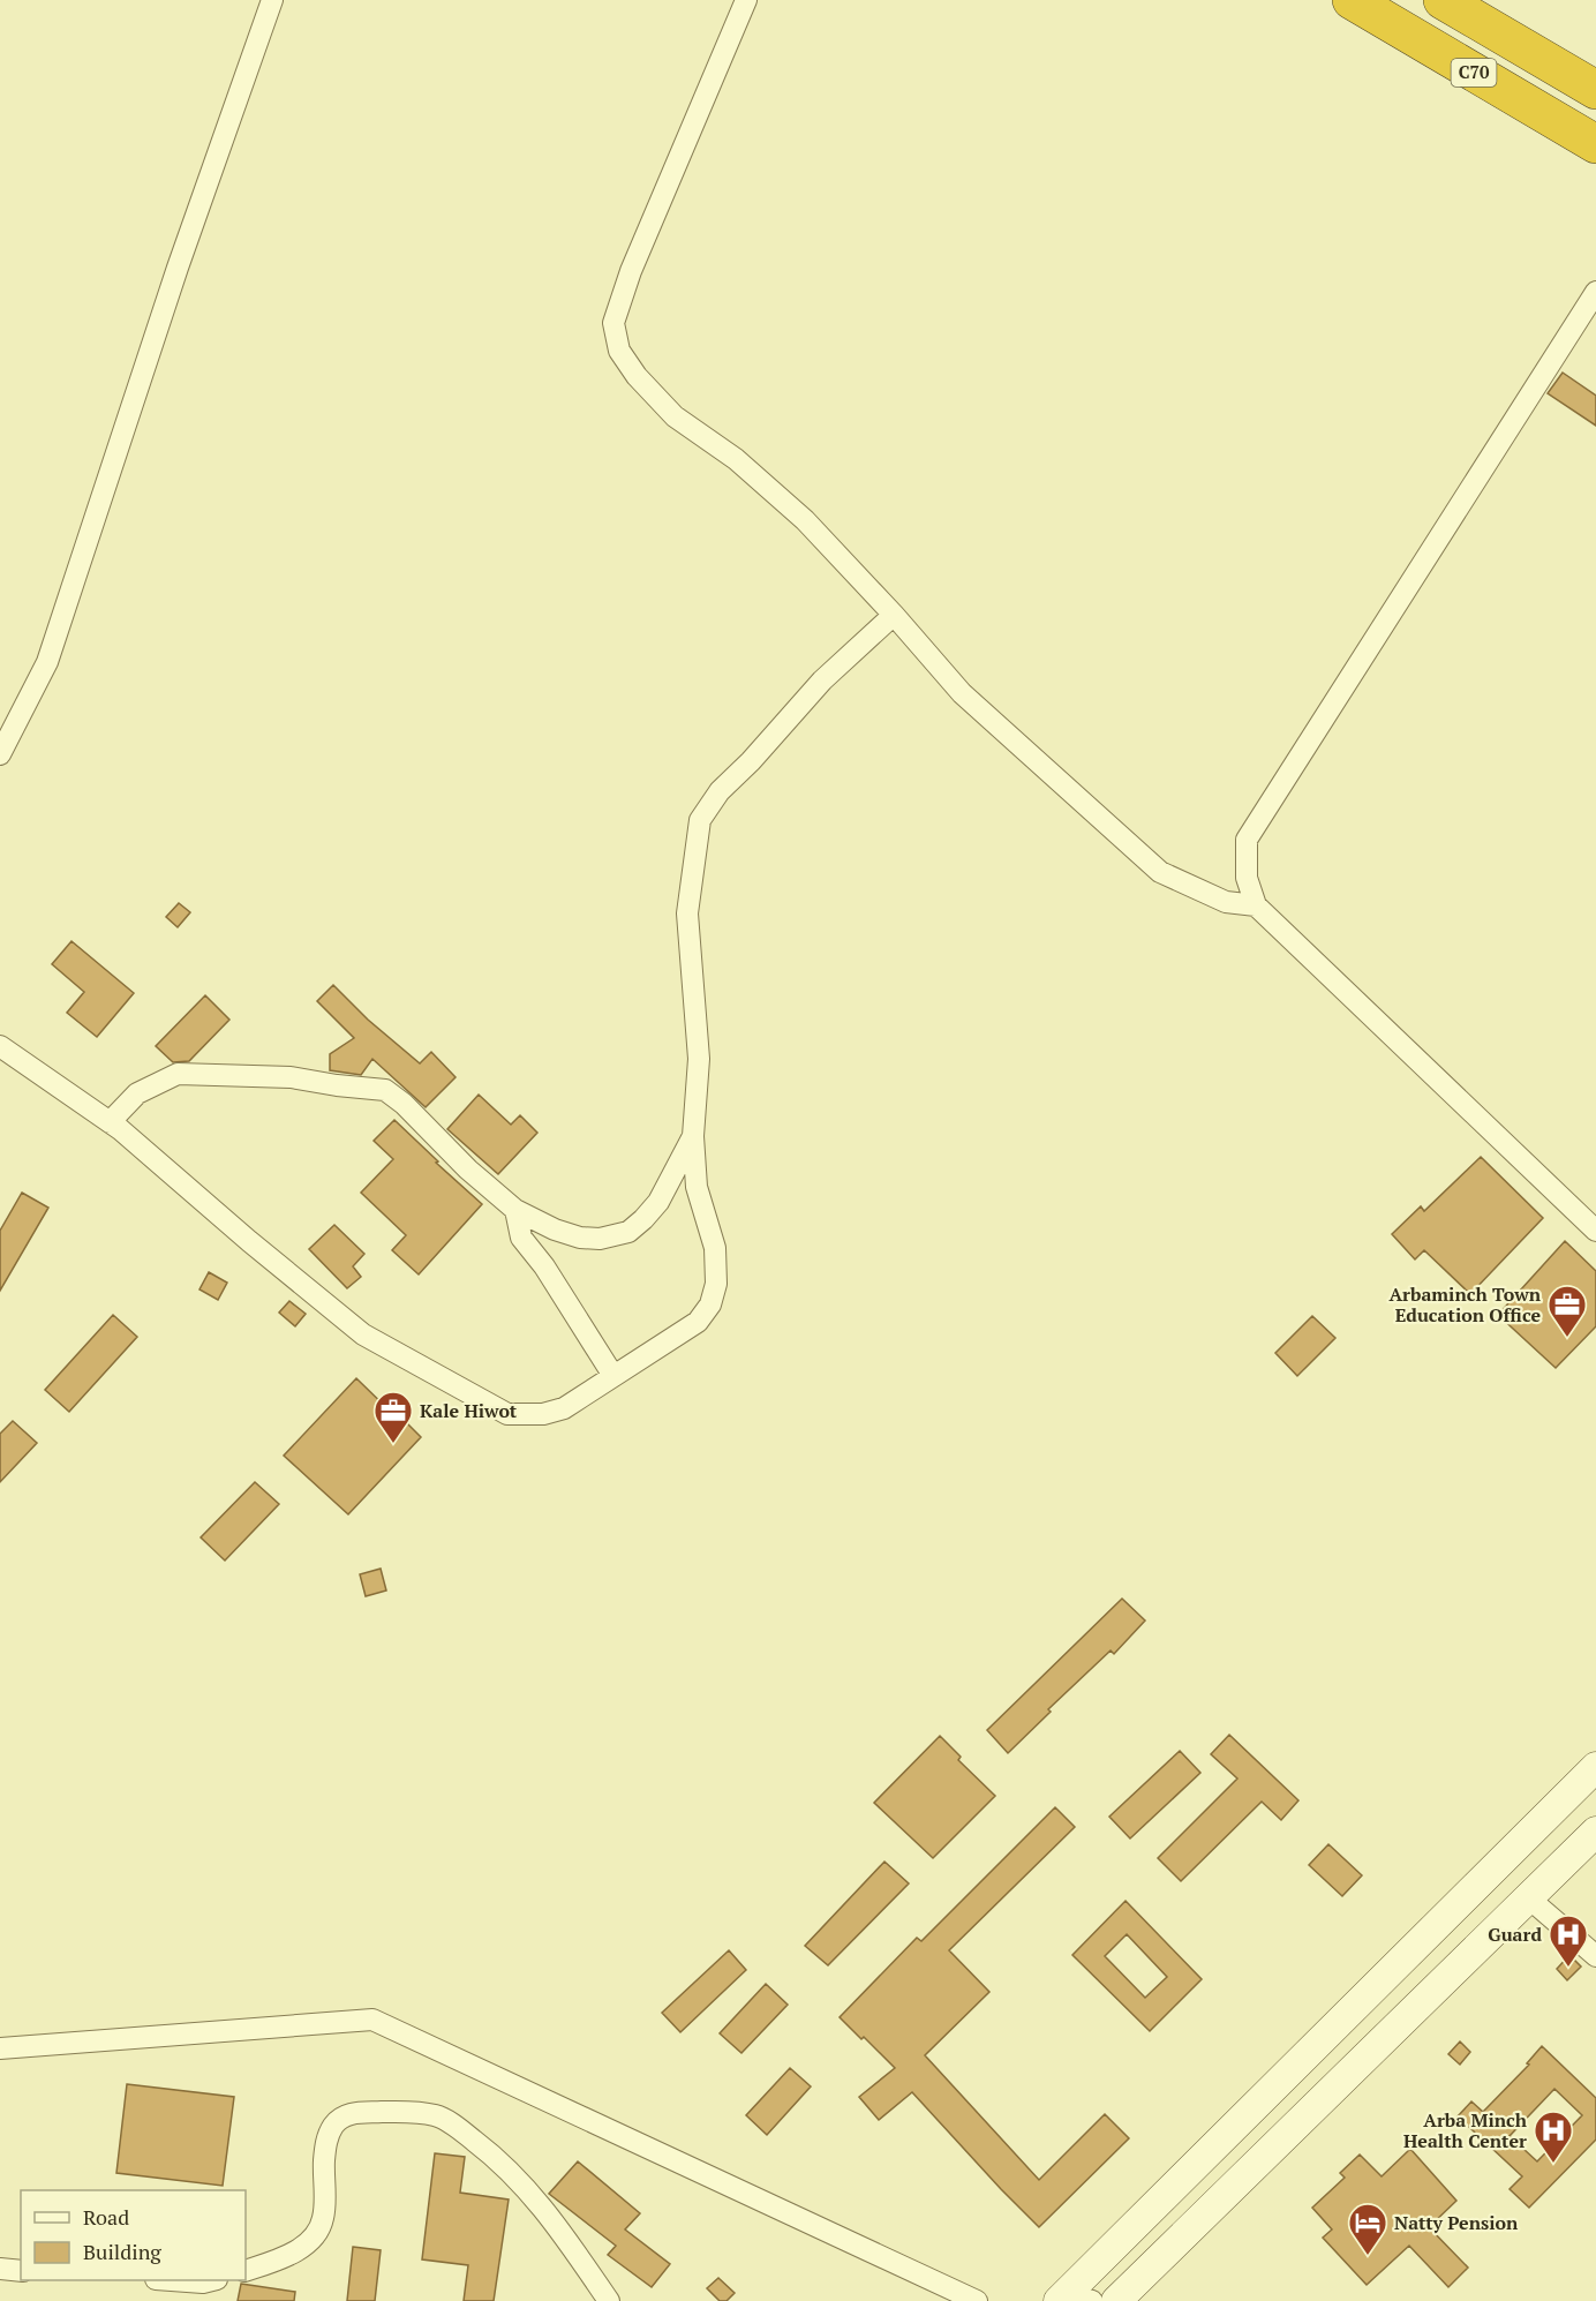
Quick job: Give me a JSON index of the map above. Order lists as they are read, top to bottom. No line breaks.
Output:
{"streets":{"highway":["C70"]},"places":{"office":["Arbaminch Town Education Office","Kale Hiwot"],"hospital":["Guard","Arba Minch Health Center"],"hotel":["Natty Pension"]},"legend":["Road","Building"]}
